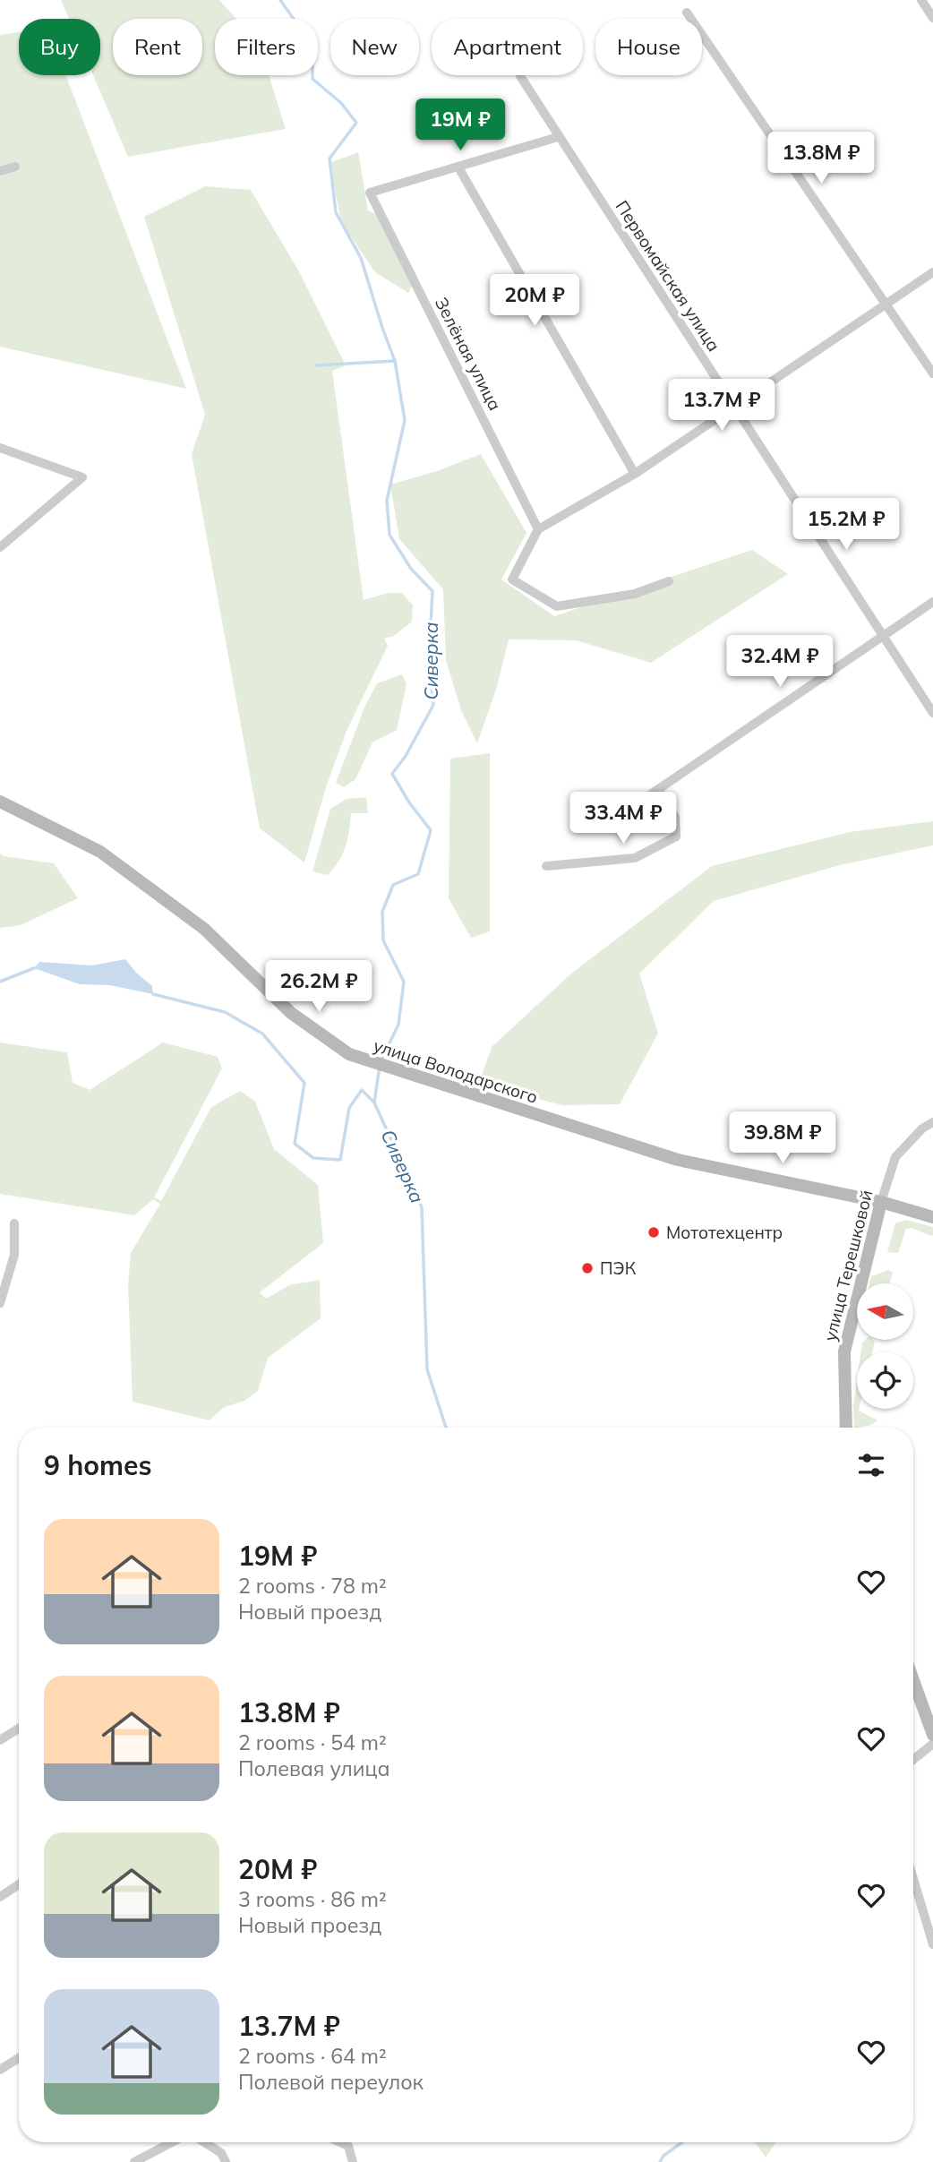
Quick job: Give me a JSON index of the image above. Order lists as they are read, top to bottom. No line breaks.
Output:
{"streets":{"main road":["улица Володарского","улица Терешковой"],"street":["Первомайская улица","Зелёная улица"]},"crossings":[["улица Володарского","улица Терешковой"]],"water":["Сиверка"],"places":["Мототехцентр","ПЭК"],"north":"left","page":{"chip":["Buy","Rent","Filters","New","Apartment","House"],"price":["19M ₽","13.8M ₽","20M ₽","13.7M ₽","15.2M ₽","32.4M ₽","33.4M ₽","26.2M ₽","39.8M ₽"],"heading":"9 homes","list":[{"name":"19M ₽","note":"2 rooms · 78 m² · Новый проезд"},{"name":"13.8M ₽","note":"2 rooms · 54 m² · Полевая улица"},{"name":"20M ₽","note":"3 rooms · 86 m² · Новый проезд"},{"name":"13.7M ₽","note":"2 rooms · 64 m² · Полевой переулок"}]}}
